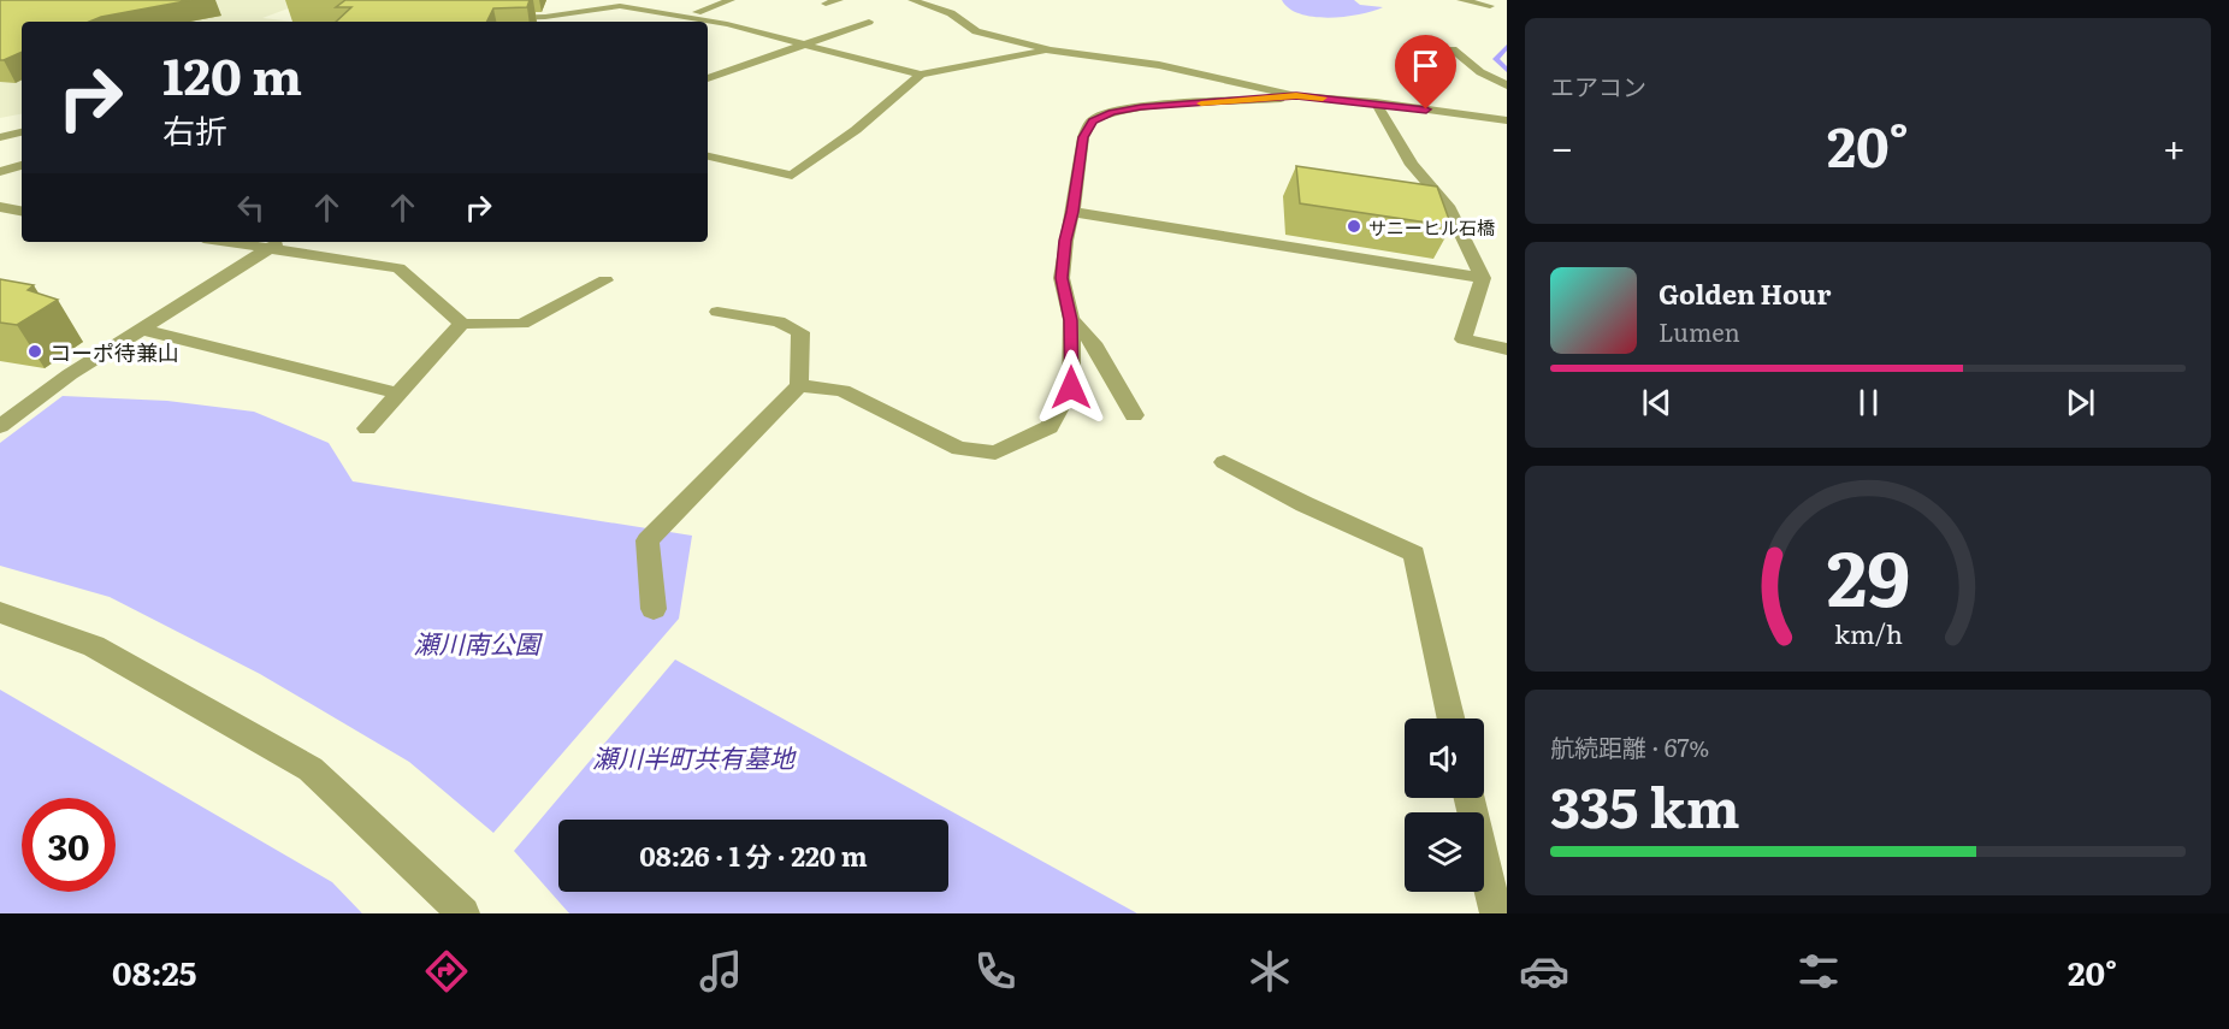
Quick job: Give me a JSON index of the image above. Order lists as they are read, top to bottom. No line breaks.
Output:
{"parks":["瀬川南公園","瀬川半町共有墓地"],"places":["サニーヒル石橋","コーポ待兼山"],"page":{"tile":["エアコン",["航続距離 · 67%","335 km"]],"turn":["120 m","右折"],"heat":["−","20°","+"],"song":["Golden Hour","Lumen"],"limit":"30","trip":"08:26 · 1 分 · 220 m","tabs":["08:25","20°"],"gauge":["29","km/h"]}}
